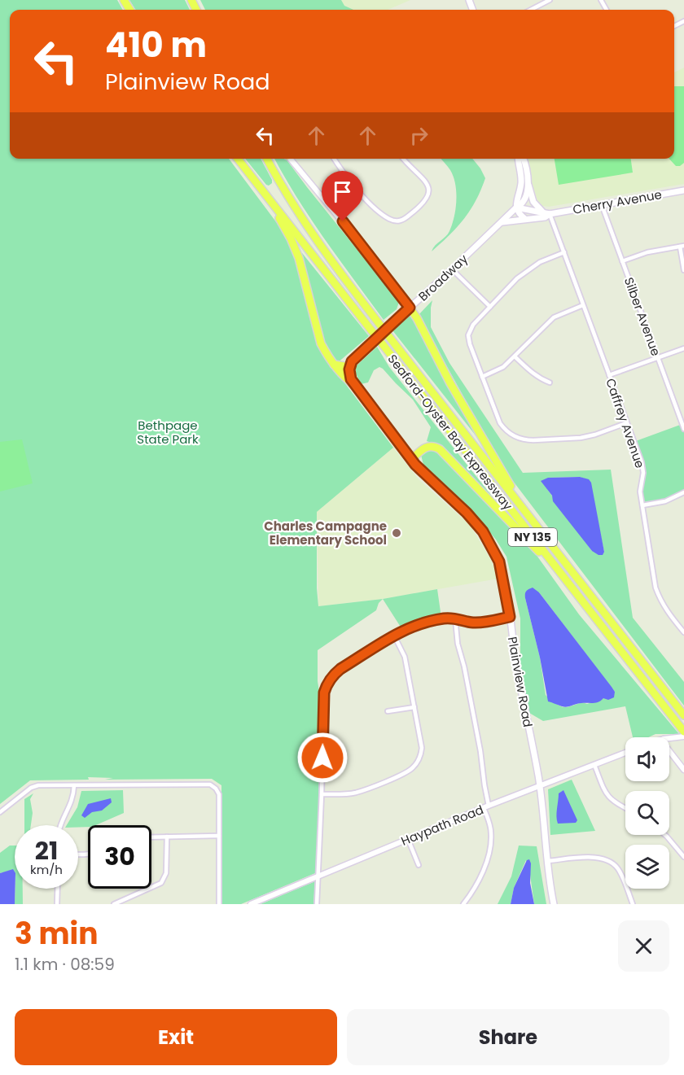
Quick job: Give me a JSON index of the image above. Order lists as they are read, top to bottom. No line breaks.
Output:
{"streets":{"highway":["Seaford-Oyster Bay Expressway","NY 135"],"main road":["Cherry Avenue","Broadway","Plainview Road"],"street":["Silber Avenue","Caffrey Avenue","Haypath Road"]},"crossings":[["Cherry Avenue","Broadway"],["Cherry Avenue","Silber Avenue"],["Cherry Avenue","Caffrey Avenue"],["Broadway","Plainview Road"],["Plainview Road","Haypath Road"]],"parks":["Bethpage State Park"],"places":["Charles Campagne Elementary School"],"page":{"turn":["410 m","Plainview Road"],"speed":"21 km/h","limit":"30","heading":["3 min","1.1 km · 08:59"],"buttons":["Exit","Share"]}}
